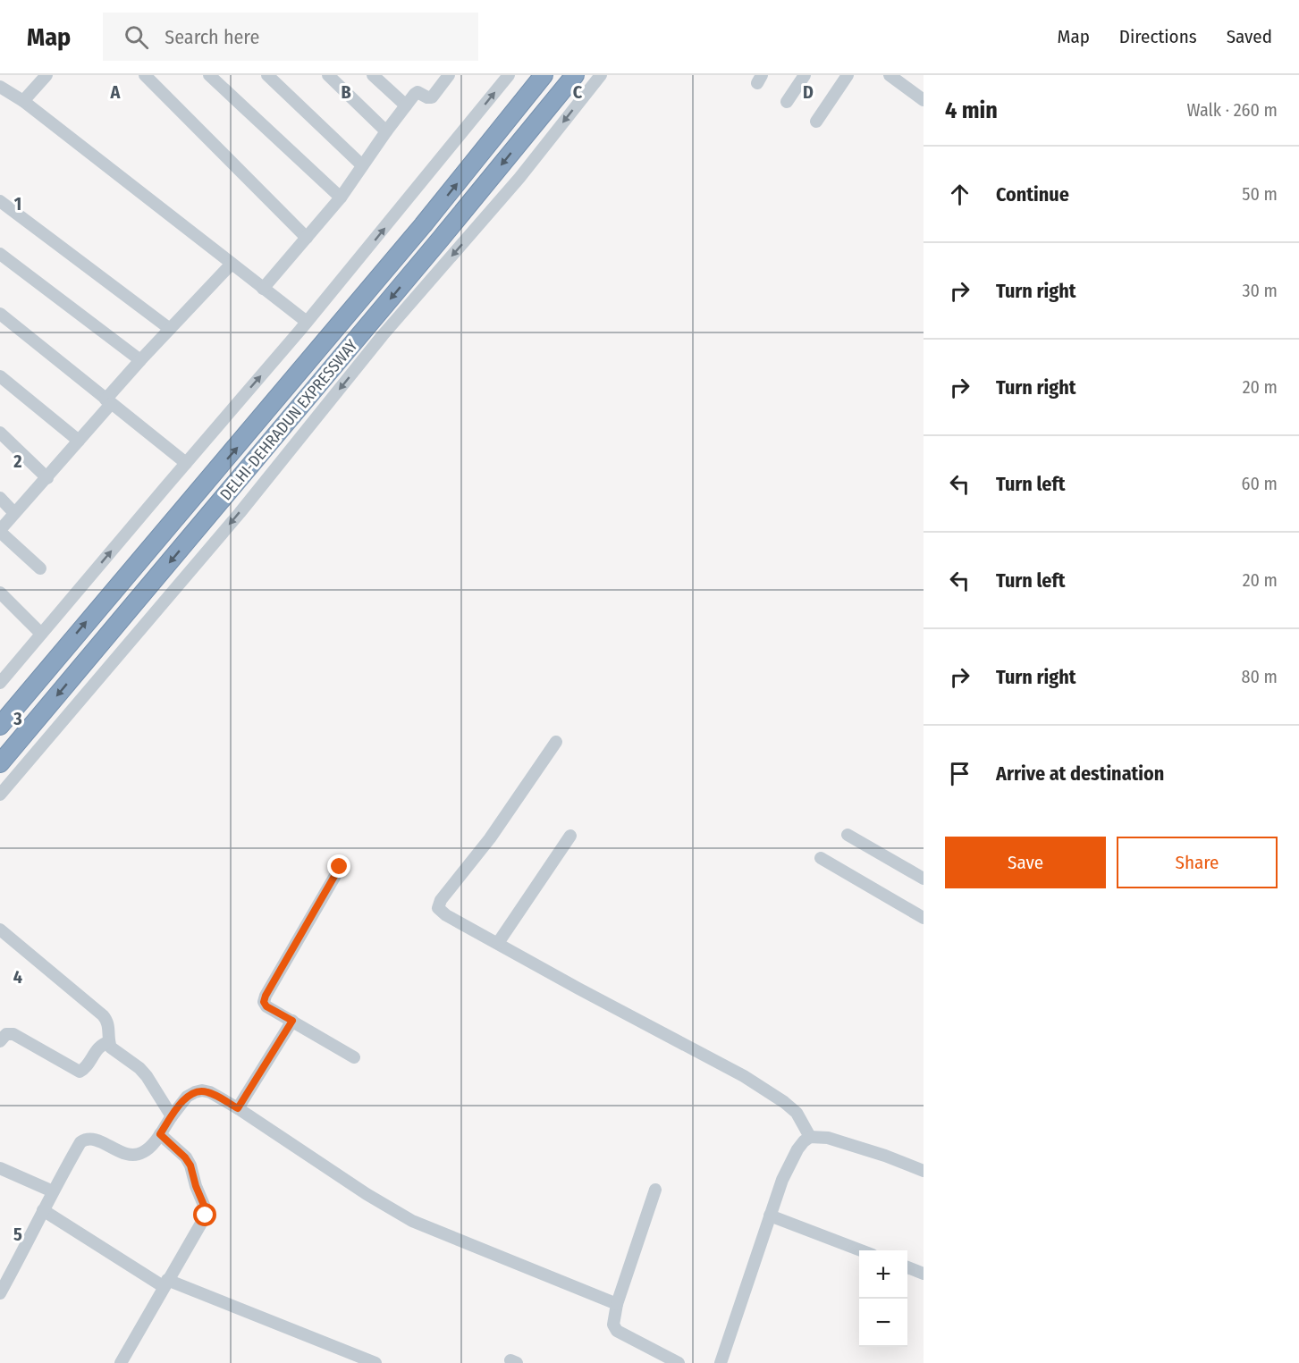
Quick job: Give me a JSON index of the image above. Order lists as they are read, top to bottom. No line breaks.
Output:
{"streets":{"highway":["DELHI-DEHRADUN EXPRESSWAY"]},"page":{"header":"Map","search":"Search here","nav":["Map","Directions","Saved"],"heading":["4 min","Walk · 260 m"],"list":[["Continue","50 m"],["Turn right","30 m"],["Turn right","20 m"],["Turn left","60 m"],["Turn left","20 m"],["Turn right","80 m"],"Arrive at destination"],"buttons":["Save","Share"],"map_buttons":["+","−"]},"grid":{"columns":["A","B","C","D"],"rows":["1","2","3","4","5"]}}
